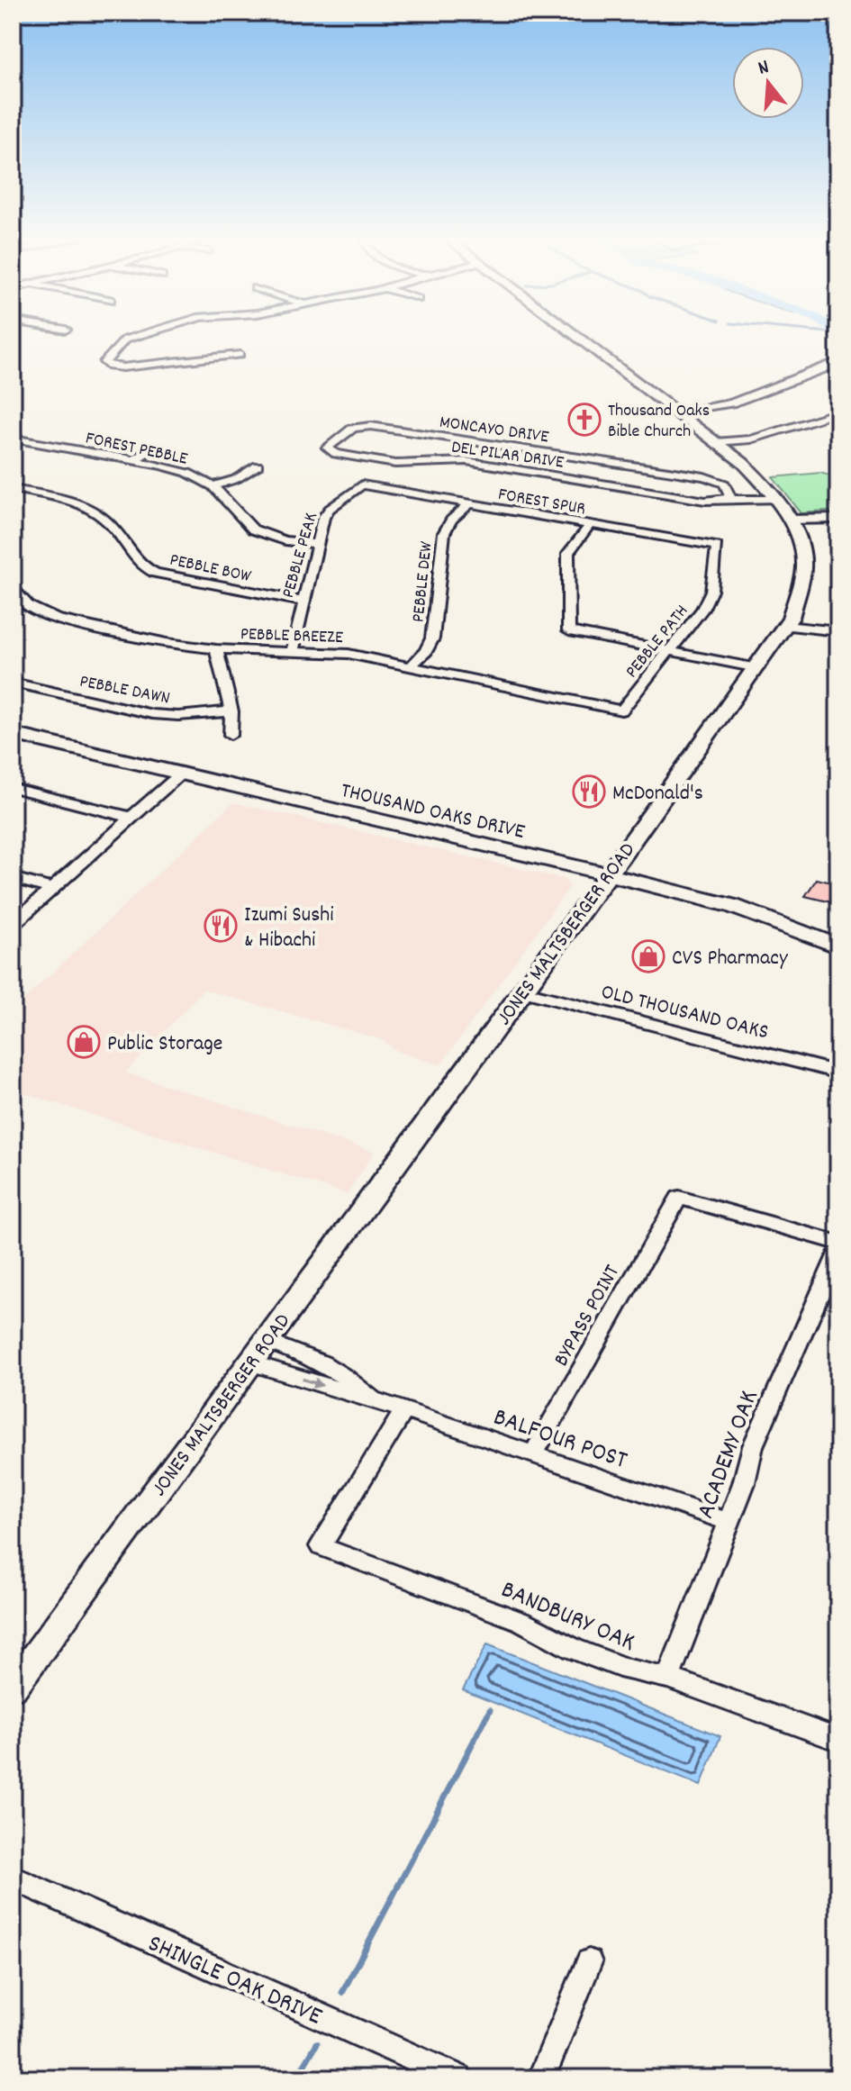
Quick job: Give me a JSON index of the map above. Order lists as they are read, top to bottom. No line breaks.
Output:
{"streets":{"main road":["THOUSAND OAKS DRIVE","JONES MALTSBERGER ROAD"],"street":["MONCAYO DRIVE","FOREST PEBBLE","DEL PILAR DRIVE","FOREST SPUR","PEBBLE PEAK","PEBBLE BOW","PEBBLE DEW","PEBBLE BREEZE","PEBBLE PATH","PEBBLE DAWN","OLD THOUSAND OAKS","BYPASS POINT","BALFOUR POST","ACADEMY OAK","BANDBURY OAK","SHINGLE OAK DRIVE"]},"crossings":[["MONCAYO DRIVE","DEL PILAR DRIVE"],["FOREST PEBBLE","PEBBLE PEAK"],["FOREST SPUR","PEBBLE PEAK"],["FOREST SPUR","PEBBLE DEW"],["FOREST SPUR","PEBBLE PATH"],["PEBBLE PEAK","PEBBLE BOW"],["PEBBLE PEAK","PEBBLE BREEZE"],["PEBBLE DEW","PEBBLE BREEZE"],["PEBBLE BREEZE","PEBBLE PATH"],["THOUSAND OAKS DRIVE","JONES MALTSBERGER ROAD"],["JONES MALTSBERGER ROAD","OLD THOUSAND OAKS"],["JONES MALTSBERGER ROAD","BALFOUR POST"],["BYPASS POINT","BALFOUR POST"],["BALFOUR POST","ACADEMY OAK"],["BALFOUR POST","BANDBURY OAK"],["ACADEMY OAK","BANDBURY OAK"]],"places":{"church":["Thousand Oaks Bible Church"],"restaurant":["McDonald's","Izumi Sushi & Hibachi"],"shop":["CVS Pharmacy","Public Storage"]},"north":"top"}
